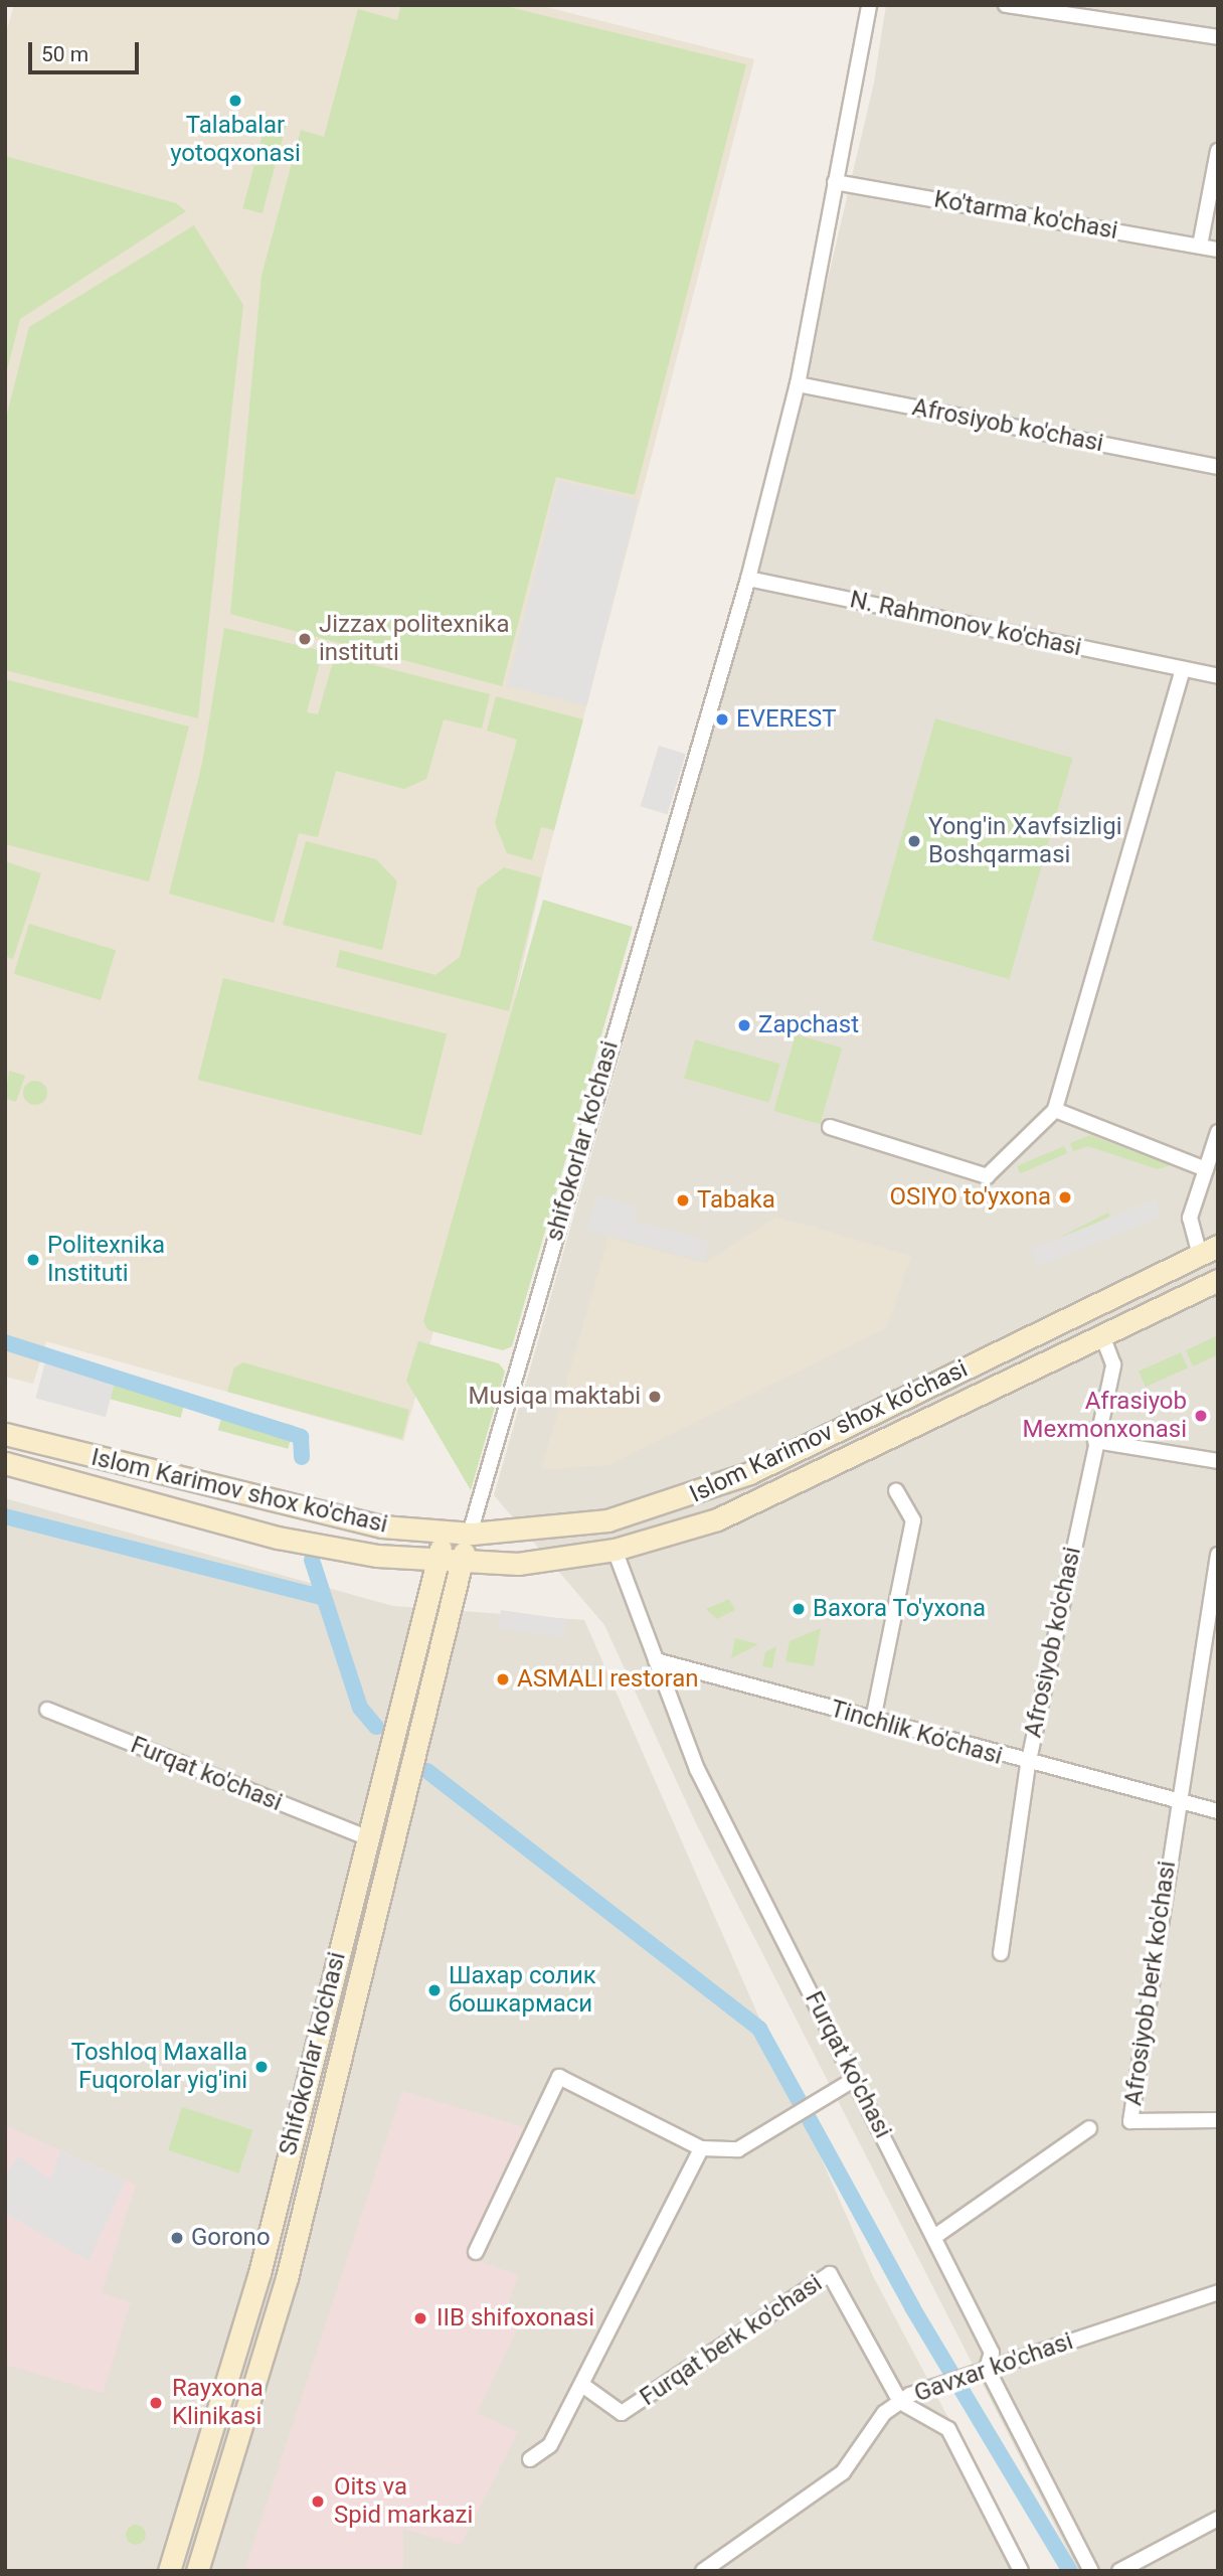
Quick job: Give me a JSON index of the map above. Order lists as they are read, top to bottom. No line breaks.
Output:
{"streets":{"main road":["Islom Karimov shox ko'chasi","Shifokorlar ko'chasi"],"street":["Ko'tarma ko'chasi","Afrosiyob ko'chasi","N. Rahmonov ko'chasi","shifokorlar ko'chasi","Tinchlik Ko'chasi","Furqat ko'chasi","Afrosiyob berk ko'chasi","Furqat berk ko'chasi","Gavxar ko'chasi"]},"crossings":[["Ko'tarma ko'chasi","shifokorlar ko'chasi"],["Afrosiyob ko'chasi","shifokorlar ko'chasi"],["Afrosiyob ko'chasi","Islom Karimov shox ko'chasi"],["Afrosiyob ko'chasi","Tinchlik Ko'chasi"],["N. Rahmonov ko'chasi","shifokorlar ko'chasi"],["shifokorlar ko'chasi","Islom Karimov shox ko'chasi"],["shifokorlar ko'chasi","Shifokorlar ko'chasi"],["Islom Karimov shox ko'chasi","Furqat ko'chasi"],["Islom Karimov shox ko'chasi","Shifokorlar ko'chasi"],["Tinchlik Ko'chasi","Furqat ko'chasi"],["Tinchlik Ko'chasi","Afrosiyob berk ko'chasi"],["Furqat ko'chasi","Shifokorlar ko'chasi"],["Furqat ko'chasi","Gavxar ko'chasi"],["Furqat berk ko'chasi","Gavxar ko'chasi"]],"places":["Talabalar yotoqxonasi","Jizzax politexnika instituti","EVEREST","Yong'in Xavfsizligi Boshqarmasi","Zapchast","OSIYO to'yxona","Tabaka","Politexnika Instituti","Musiqa maktabi","Afrasiyob Mexmonxonasi","Baxora To'yxona","ASMALI restoran","Шахар солик бошкармаси","Toshloq Maxalla Fuqorolar yig'ini","Gorono","IIB shifoxonasi","Rayxona Klinikasi","Oits va Spid markazi"],"scale_bar":"50 m"}
